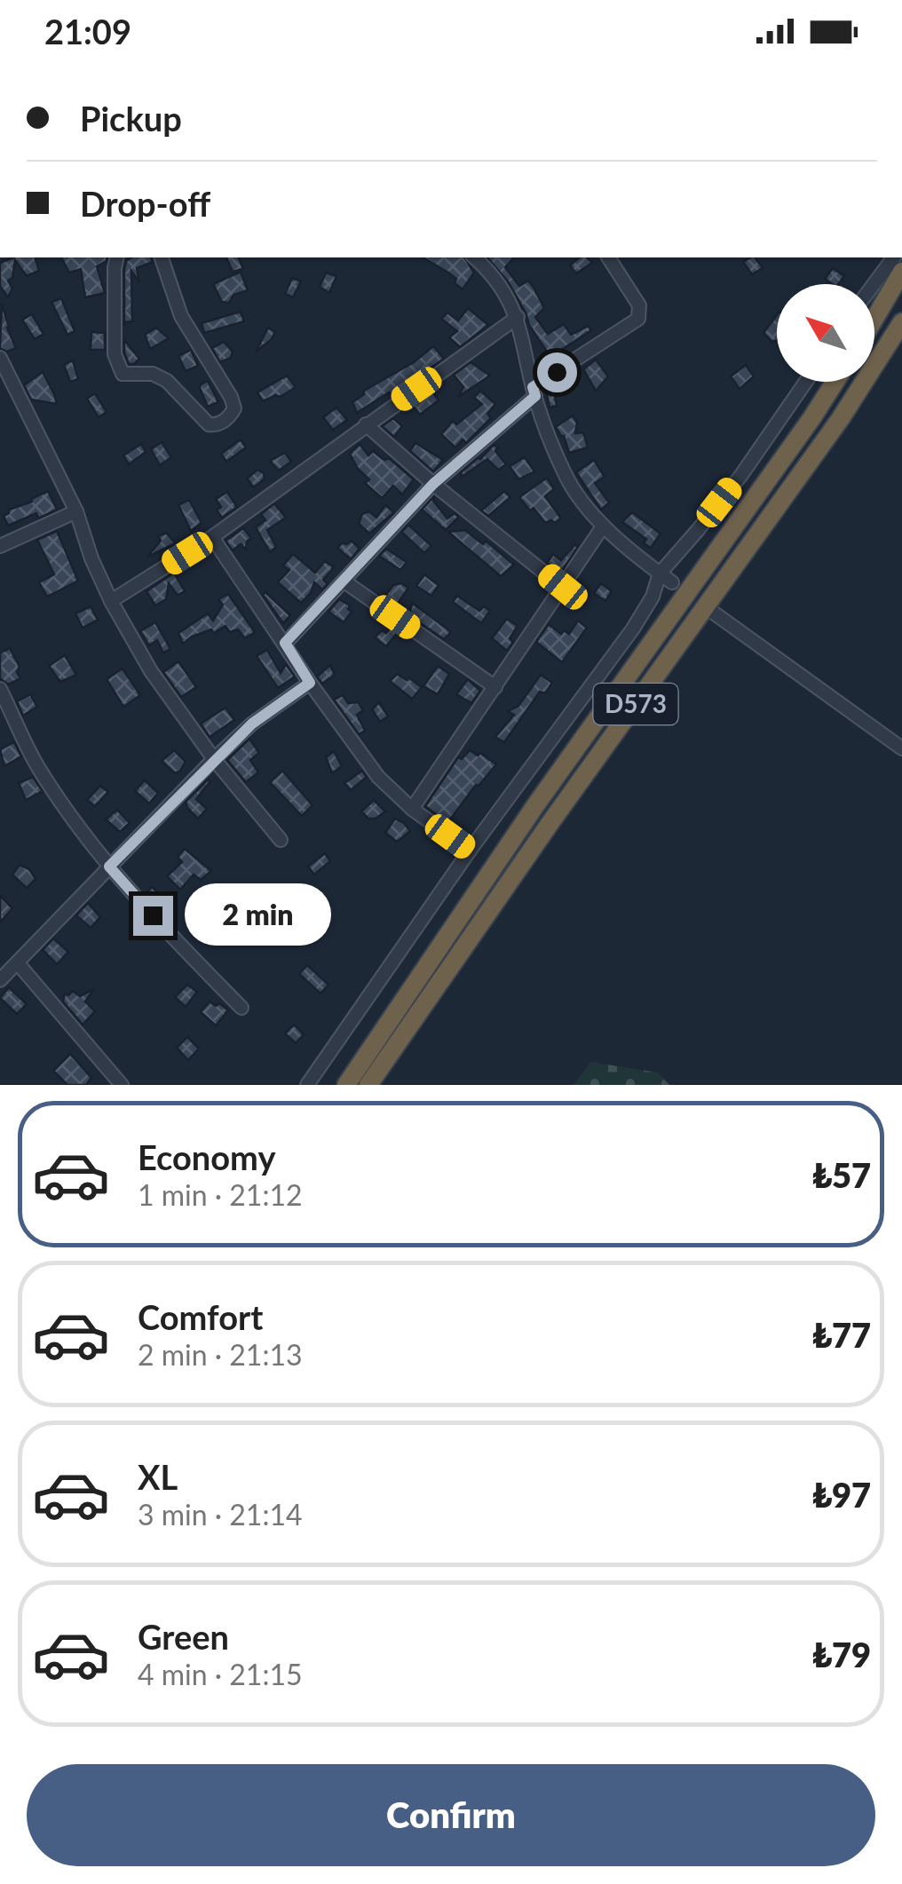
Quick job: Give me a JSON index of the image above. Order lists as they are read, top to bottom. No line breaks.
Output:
{"streets":{"highway":["D573"]},"north":"top left","page":{"status":"21:09","banner":["Pickup","Drop-off"],"bubble":"2 min","list":[{"name":"Economy","note":"1 min · 21:12","value":"₺57"},{"name":"Comfort","note":"2 min · 21:13","value":"₺77"},{"name":"XL","note":"3 min · 21:14","value":"₺97"},{"name":"Green","note":"4 min · 21:15","value":"₺79"}],"buttons":"Confirm"}}
